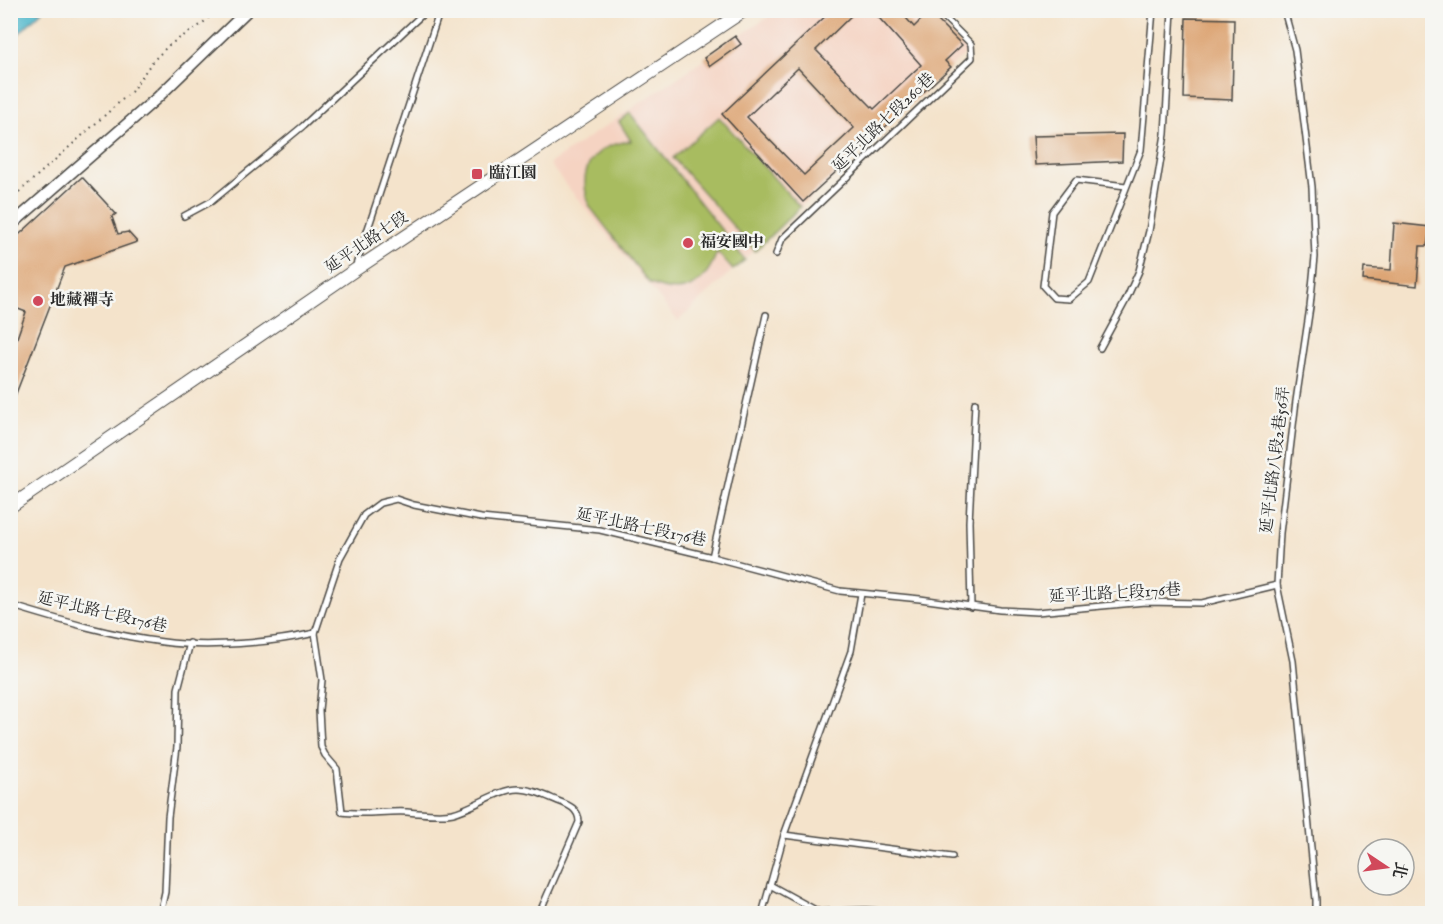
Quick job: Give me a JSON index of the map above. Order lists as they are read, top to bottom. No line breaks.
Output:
{"streets":{"street":["延平北路七段"],"lane":["延平北路七段260巷","延平北路八段2巷56弄","延平北路七段176巷"]},"crossings":[["延平北路八段2巷56弄","延平北路七段176巷"]],"places":{"transit":["臨江園"],"other":["福安國中","地藏禪寺"]},"north":"right"}
